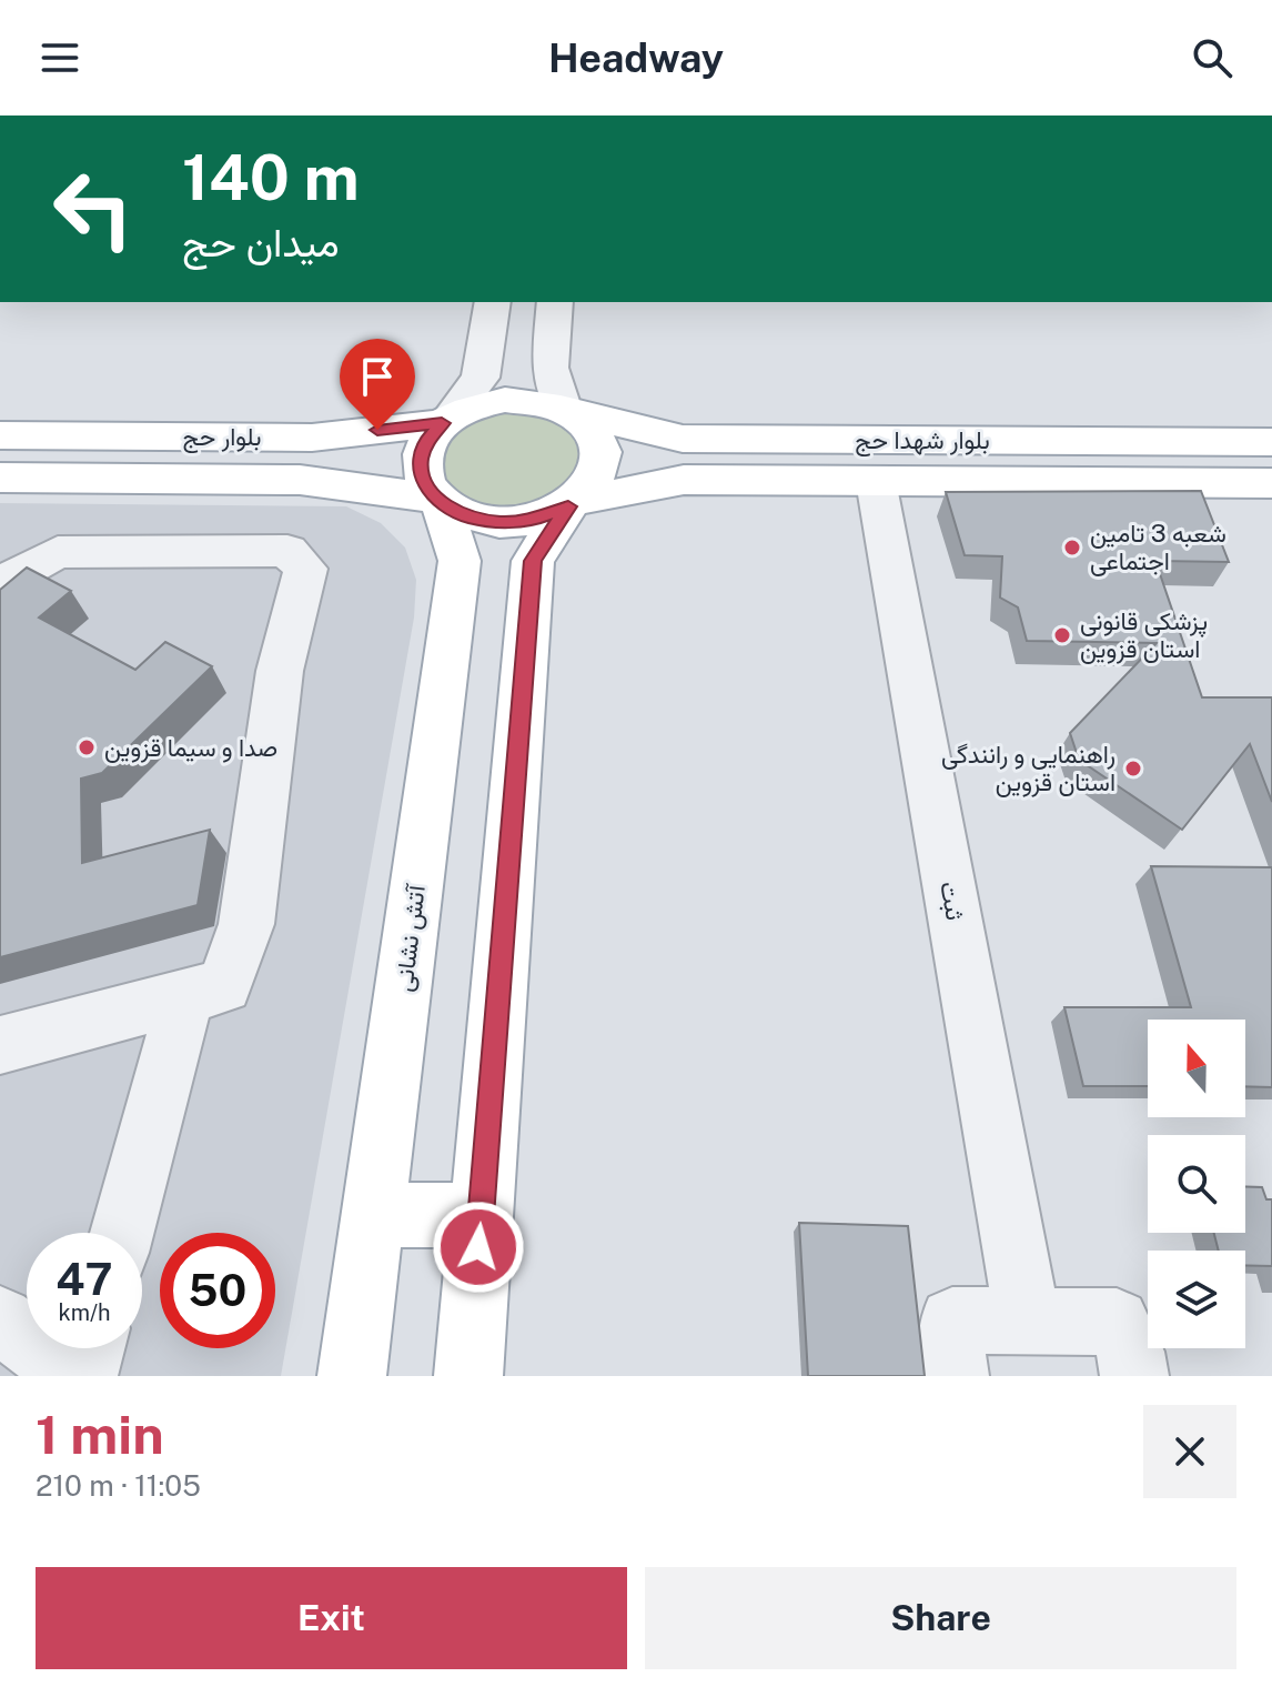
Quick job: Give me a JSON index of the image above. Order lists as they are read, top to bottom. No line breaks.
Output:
{"streets":{"main road":["بلوار حج","بلوار شهدا حج","آتش نشانی"],"street":["ثبت"]},"crossings":[["بلوار حج","بلوار شهدا حج"],["بلوار حج","آتش نشانی"],["بلوار شهدا حج","ثبت"],["بلوار شهدا حج","آتش نشانی"]],"places":["شعبه 3 تامین اجتماعی","پزشکی قانونی استان قزوین","صدا و سیما قزوین","راهنمایی و رانندگی استان قزوین"],"north":"top","page":{"header":"Headway","turn":["140 m","میدان حج"],"speed":"47 km/h","limit":"50","heading":["1 min","210 m · 11:05"],"buttons":["Exit","Share"]}}
